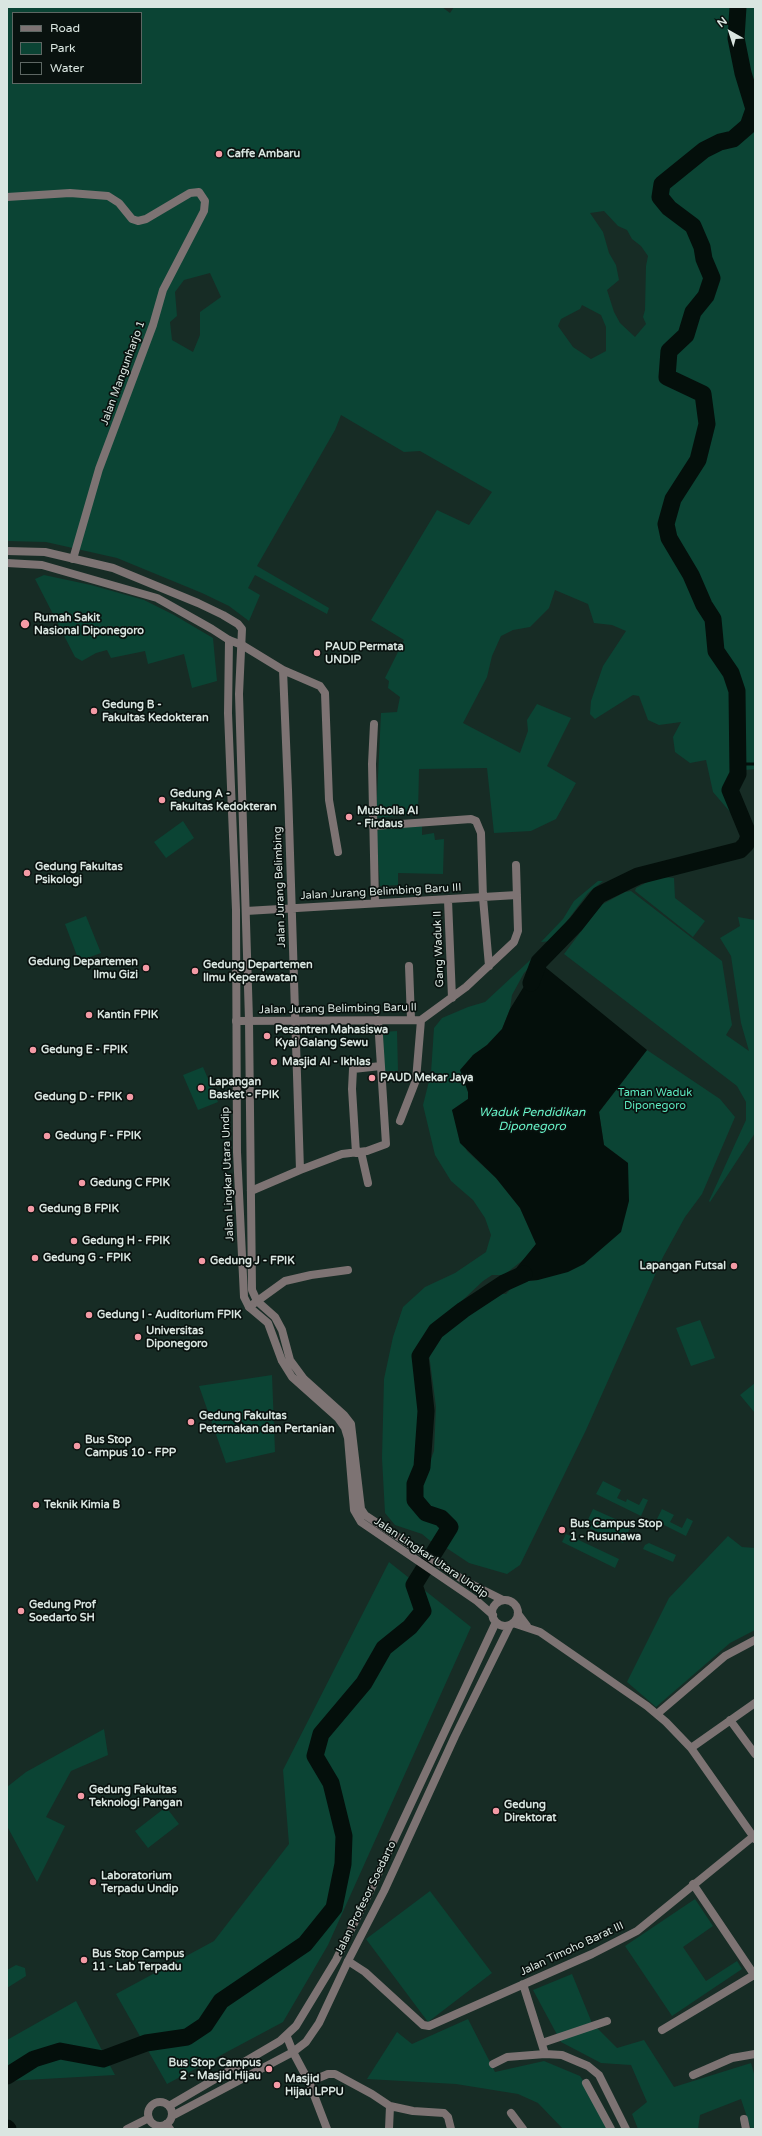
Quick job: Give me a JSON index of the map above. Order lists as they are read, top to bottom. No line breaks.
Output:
{"streets":{"street":["Jalan Mangunharjo 1","Jalan Jurang Belimbing","Jalan Jurang Belimbing Baru III","Gang Waduk II","Jalan Jurang Belimbing Baru II","Jalan Lingkar Utara Undip","Jalan Profesor Soedarto","Jalan Timoho Barat III"]},"crossings":[["Jalan Mangunharjo 1","Jalan Lingkar Utara Undip"],["Jalan Jurang Belimbing","Jalan Jurang Belimbing Baru III"],["Jalan Jurang Belimbing","Jalan Jurang Belimbing Baru II"],["Jalan Jurang Belimbing Baru III","Gang Waduk II"],["Jalan Jurang Belimbing Baru III","Jalan Jurang Belimbing Baru II"],["Jalan Jurang Belimbing Baru III","Jalan Lingkar Utara Undip"],["Gang Waduk II","Jalan Jurang Belimbing Baru II"],["Jalan Jurang Belimbing Baru II","Jalan Lingkar Utara Undip"],["Jalan Lingkar Utara Undip","Jalan Profesor Soedarto"],["Jalan Lingkar Utara Undip","Jalan Timoho Barat III"],["Jalan Profesor Soedarto","Jalan Timoho Barat III"]],"water":["Waduk Pendidikan Diponegoro"],"parks":["Taman Waduk Diponegoro"],"places":["Caffe Ambaru","Rumah Sakit Nasional Diponegoro","PAUD Permata UNDIP","Gedung B - Fakultas Kedokteran","Gedung A - Fakultas Kedokteran","Musholla Al - Firdaus","Gedung Fakultas Psikologi","Gedung Departemen Ilmu Gizi","Gedung Departemen Ilmu Keperawatan","Kantin FPIK","Pesantren Mahasiswa Kyai Galang Sewu","Gedung E - FPIK","Masjid Al - Ikhlas","PAUD Mekar Jaya","Lapangan Basket - FPIK","Gedung D - FPIK","Gedung F - FPIK","Gedung C FPIK","Gedung B FPIK","Gedung H - FPIK","Gedung G - FPIK","Gedung J - FPIK","Lapangan Futsal","Gedung I - Auditorium FPIK","Universitas Diponegoro","Gedung Fakultas Peternakan dan Pertanian","Bus Stop Campus 10 - FPP","Teknik Kimia B","Bus Campus Stop 1 - Rusunawa","Gedung Prof Soedarto SH","Gedung Fakultas Teknologi Pangan","Gedung Direktorat","Laboratorium Terpadu Undip","Bus Stop Campus 11 - Lab Terpadu","Bus Stop Campus 2 - Masjid Hijau","Masjid Hijau LPPU"],"legend":["Road","Park","Water"],"north":"top left"}
